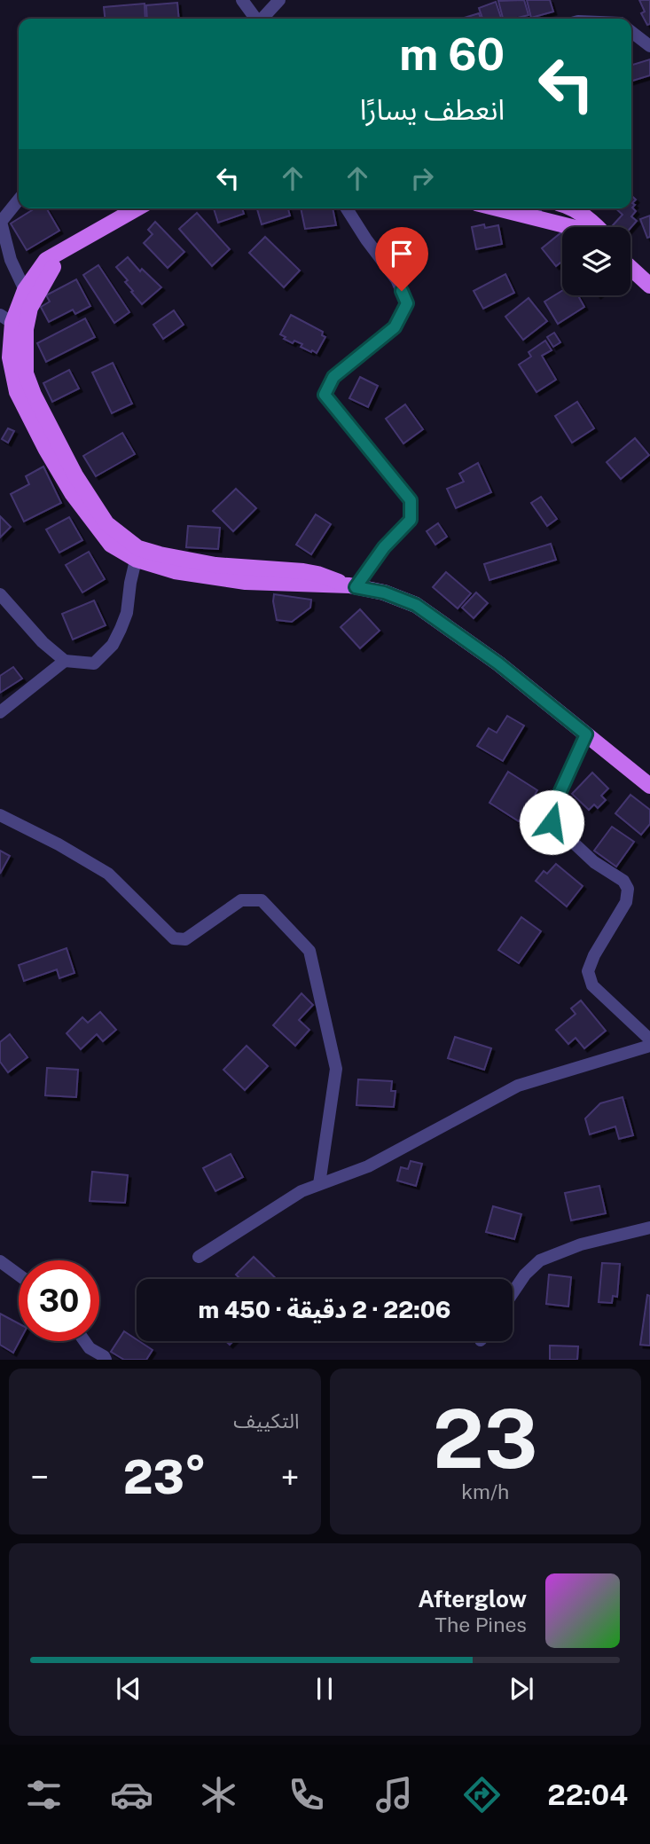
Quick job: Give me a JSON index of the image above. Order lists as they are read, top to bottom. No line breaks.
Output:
{"page":{"turn":["60 m","انعطف يسارًا"],"limit":"30","trip":"22:06 · 2 دقيقة · 450 m","tile":[["23","km/h"],"التكييف"],"heat":["−","23°","+"],"song":["Afterglow","The Pines"],"tabs":"22:04"}}
